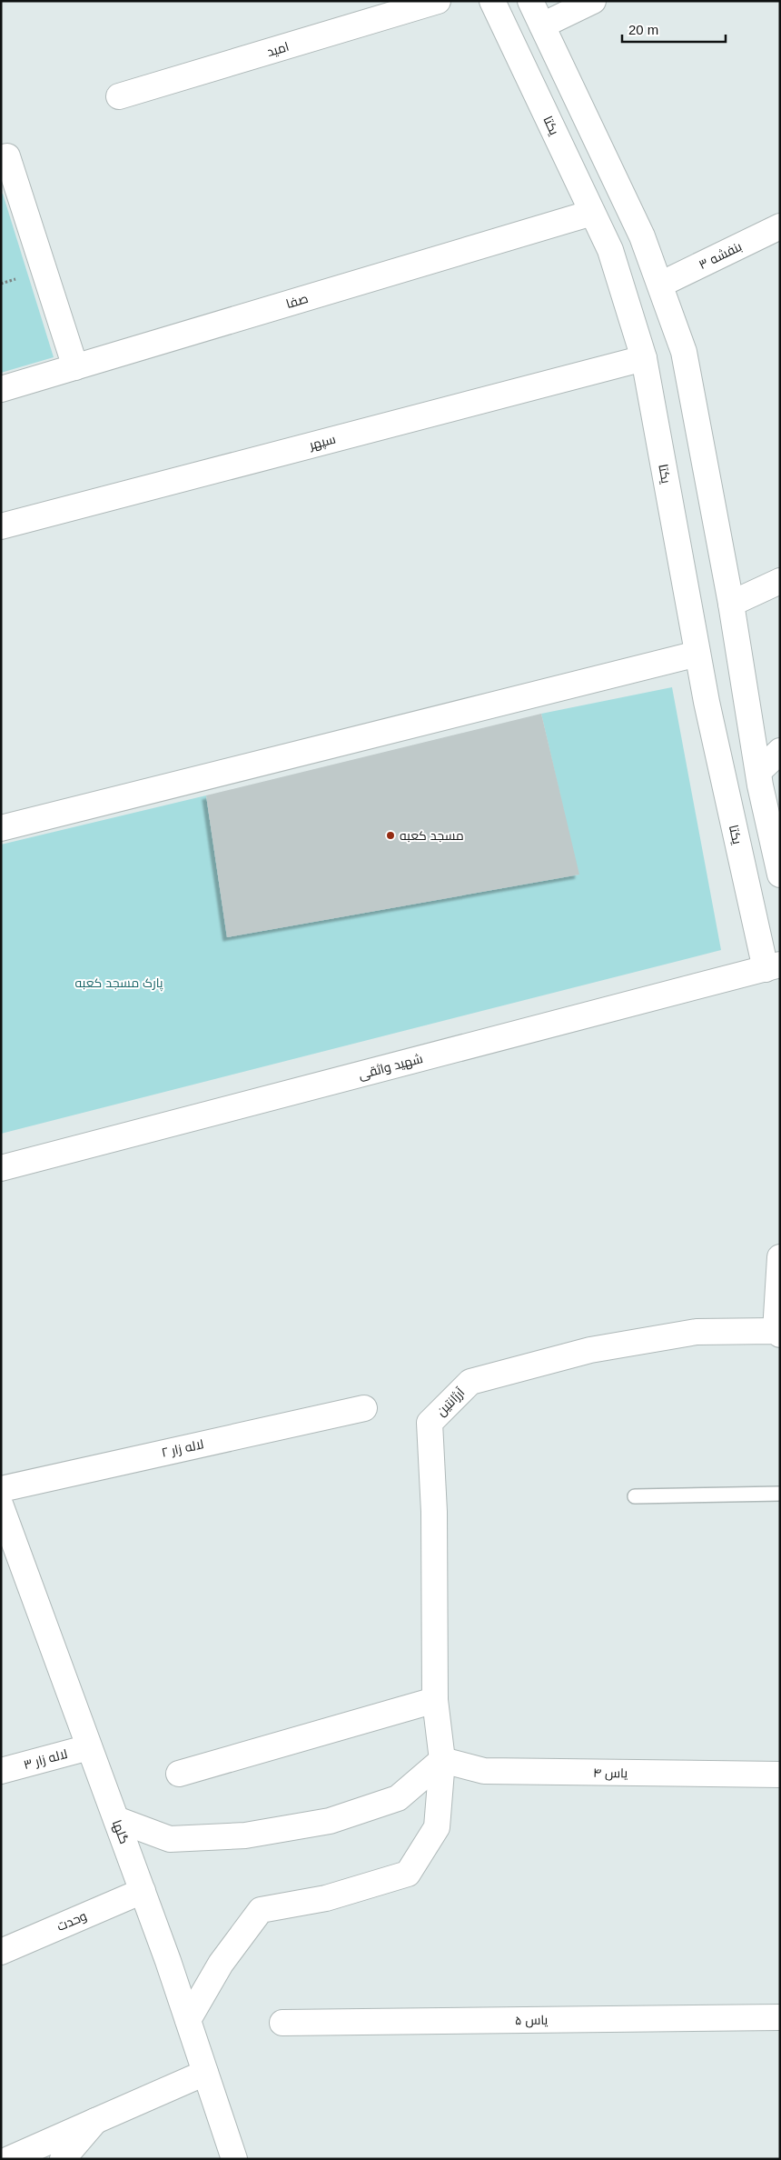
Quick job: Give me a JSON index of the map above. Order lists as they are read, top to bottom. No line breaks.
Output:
{"streets":{"street":["امید","یکتا","بنفشه ۳","صفا","سپهر","شهید واثقی","آرژانتین","لاله زار ۲","لاله زار ۳","یاس ۴","گلها","وحدت","یاس ۵"]},"crossings":[["یکتا","صفا"],["یکتا","سپهر"],["یکتا","شهید واثقی"],["آرژانتین","یاس ۴"],["آرژانتین","گلها"],["لاله زار ۳","گلها"],["گلها","وحدت"]],"parks":["پارک مسجد کعبه"],"places":["مسجد کعبه"],"scale_bar":"20 m"}
